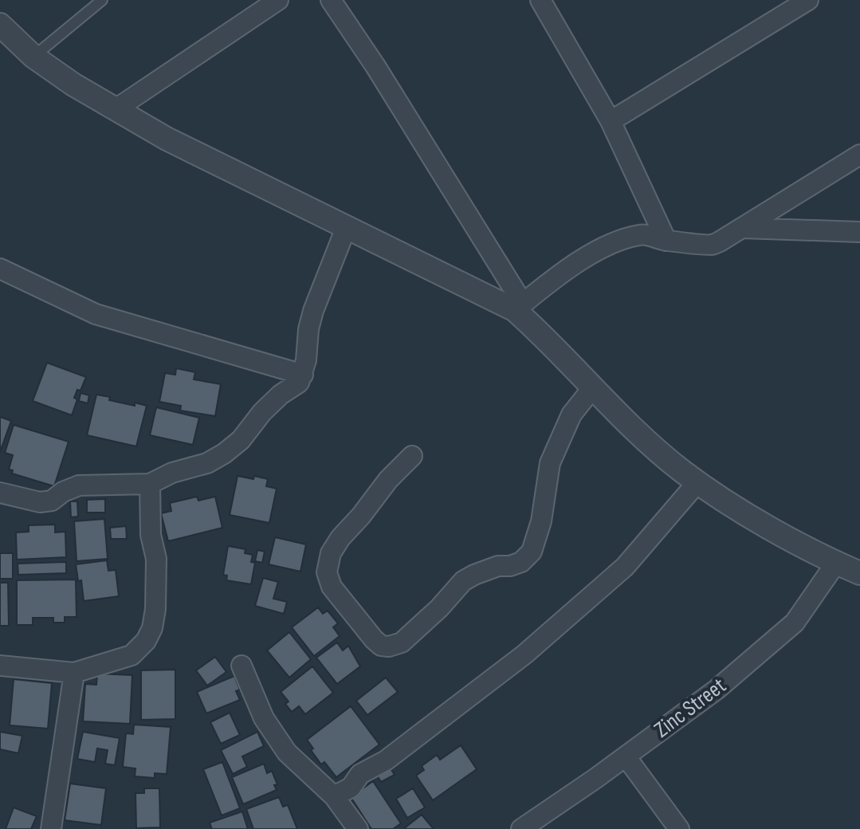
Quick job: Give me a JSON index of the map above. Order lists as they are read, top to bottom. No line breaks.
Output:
{"streets":{"street":["Zinc Street"]}}
